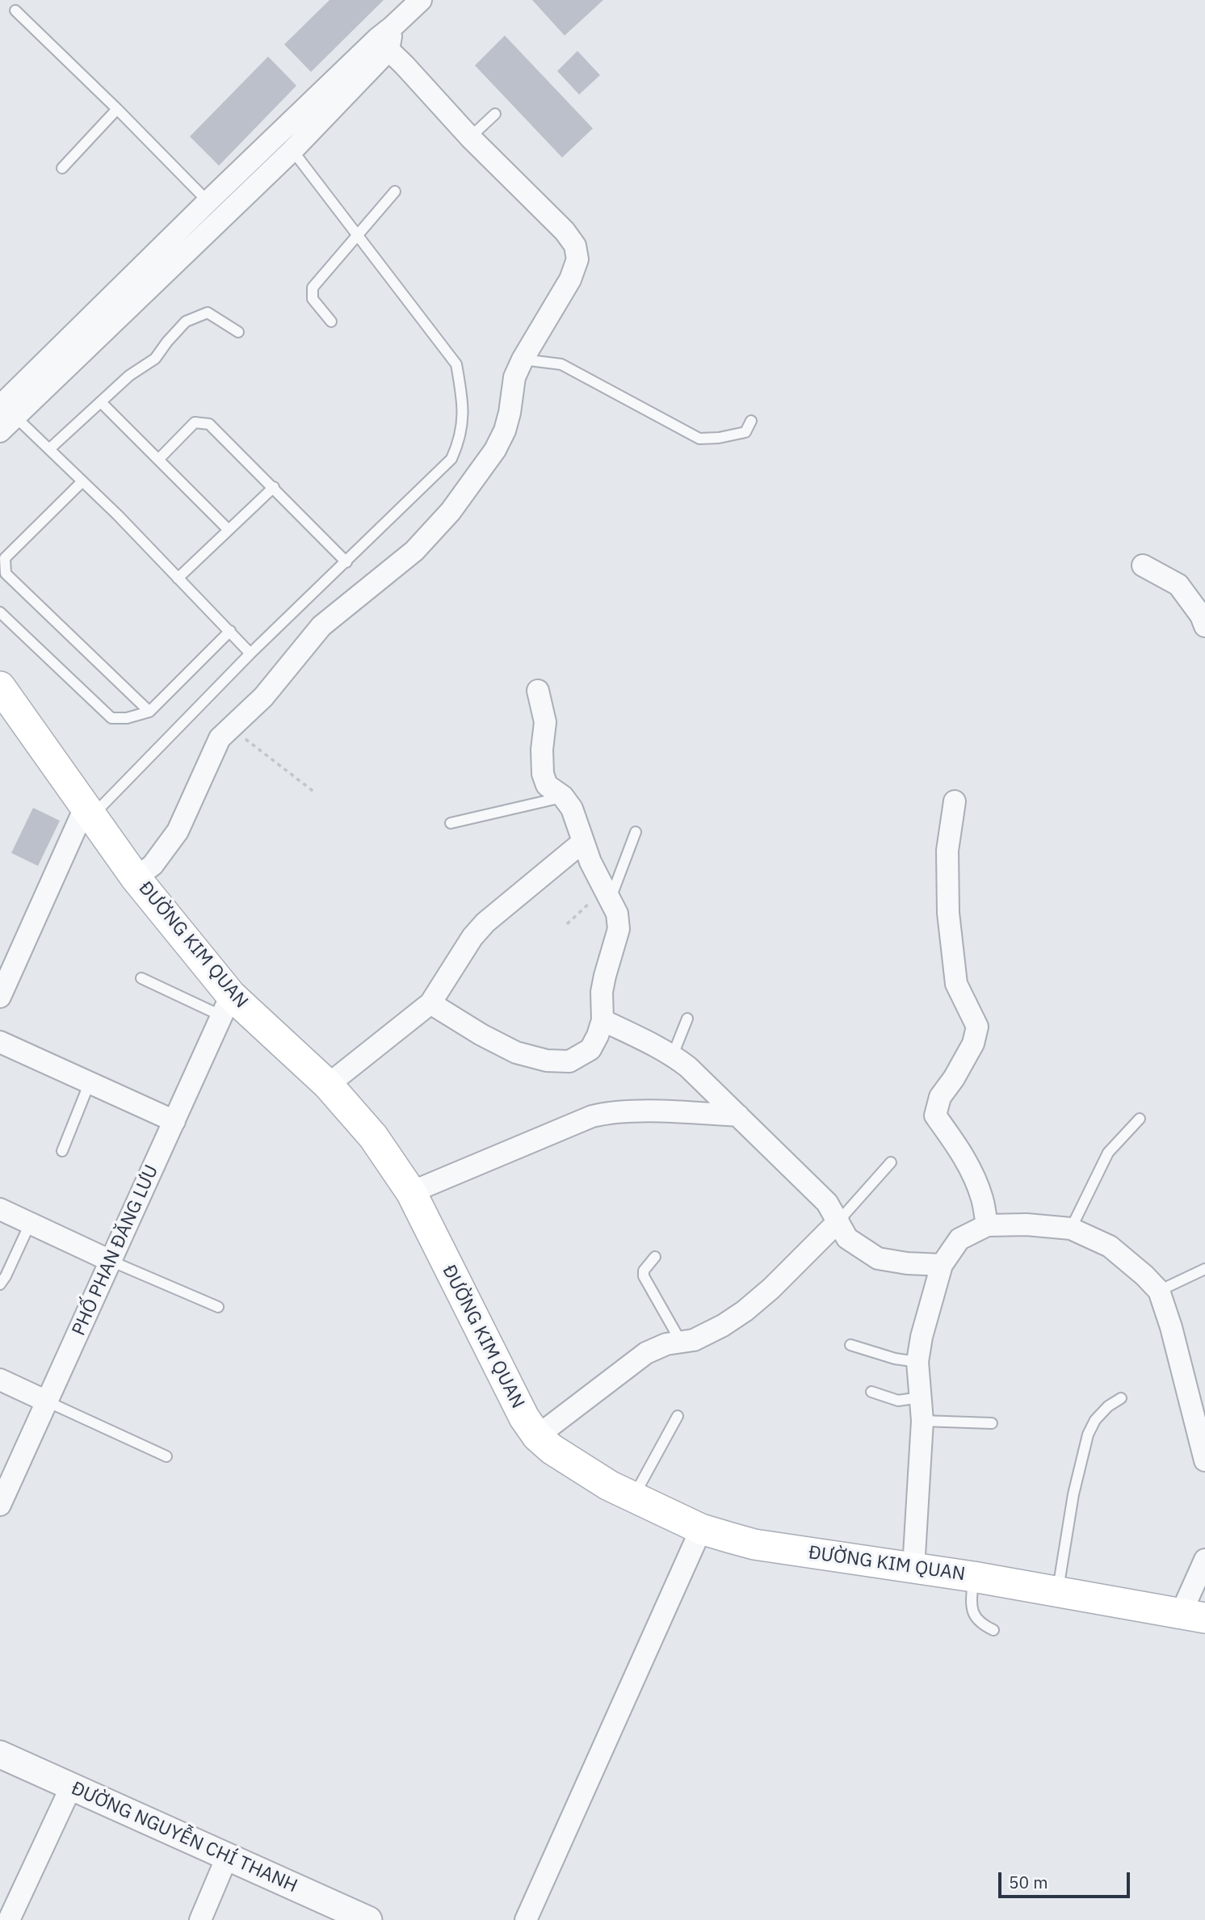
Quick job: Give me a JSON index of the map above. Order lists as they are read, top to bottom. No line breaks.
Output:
{"streets":{"main road":["ĐƯỜNG KIM QUAN"],"street":["PHỐ PHAN ĐĂNG LƯU","ĐƯỜNG NGUYỄN CHÍ THANH"]},"crossings":[["ĐƯỜNG KIM QUAN","PHỐ PHAN ĐĂNG LƯU"]],"scale_bar":"50 m"}
